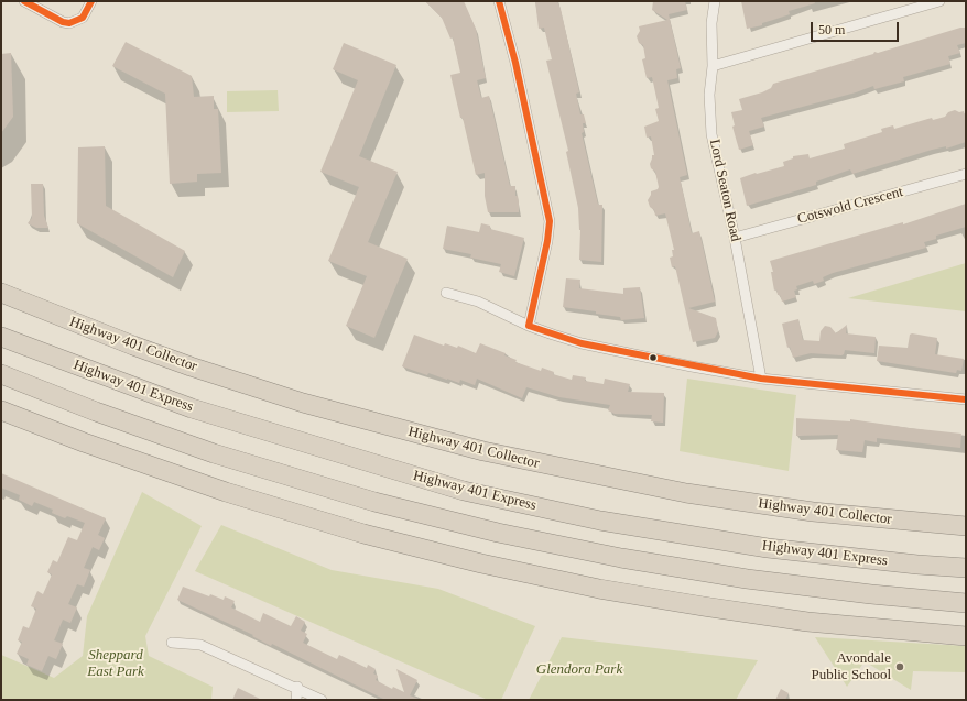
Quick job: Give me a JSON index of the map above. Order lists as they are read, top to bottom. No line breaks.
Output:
{"streets":{"highway":["Highway 401 Collector","Highway 401 Express"],"street":["Lord Seaton Road","Cotswold Crescent"]},"crossings":[["Lord Seaton Road","Cotswold Crescent"]],"parks":["Sheppard East Park","Glendora Park"],"places":["Avondale Public School"],"scale_bar":"50 m"}
